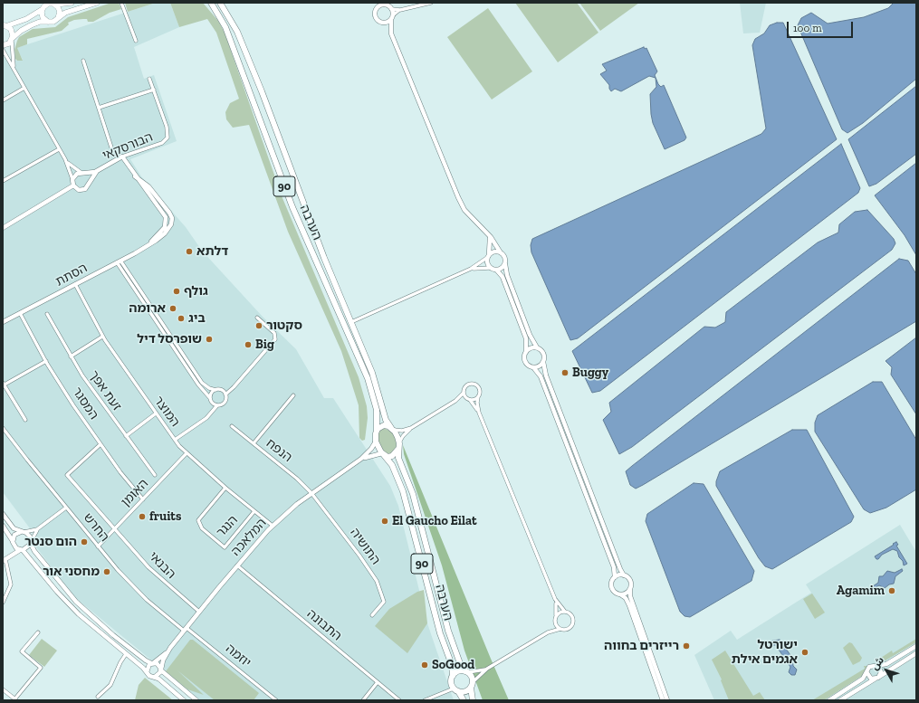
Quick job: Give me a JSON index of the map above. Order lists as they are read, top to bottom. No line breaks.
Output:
{"streets":{"highway":["90","הערבה"],"street":["הבורסקאי","הסתת","זעת אפך","המסגר","המוצר","הנפח","האומן","הנגר","החרש","המלאכה","התושיה","הבנאי","התבונה","יוזמה"]},"crossings":[["הבורסקאי","הסתת"],["90","הערבה"],["90","המלאכה"],["הערבה","המלאכה"],["הסתת","המסגר"],["הסתת","המוצר"],["המסגר","האומן"],["המסגר","הבנאי"],["המוצר","האומן"],["המוצר","הנגר"],["המוצר","המלאכה"],["הנפח","המלאכה"],["הנפח","התושיה"],["האומן","החרש"],["האומן","הבנאי"],["החרש","המלאכה"],["החרש","יוזמה"],["המלאכה","התושיה"],["המלאכה","הבנאי"],["המלאכה","התבונה"],["המלאכה","יוזמה"]],"places":["דלתא","גולף","ארומה","ביג","סקטור","שופרסל דיל","Big","Buggy","fruits","El Gaucho Eilat","הום סנטר","מחסני אור","Agamim","רייזרים בחווה","ישורטל אגמים אילת","SoGood"],"scale_bar":"100 m","north":"top left"}
